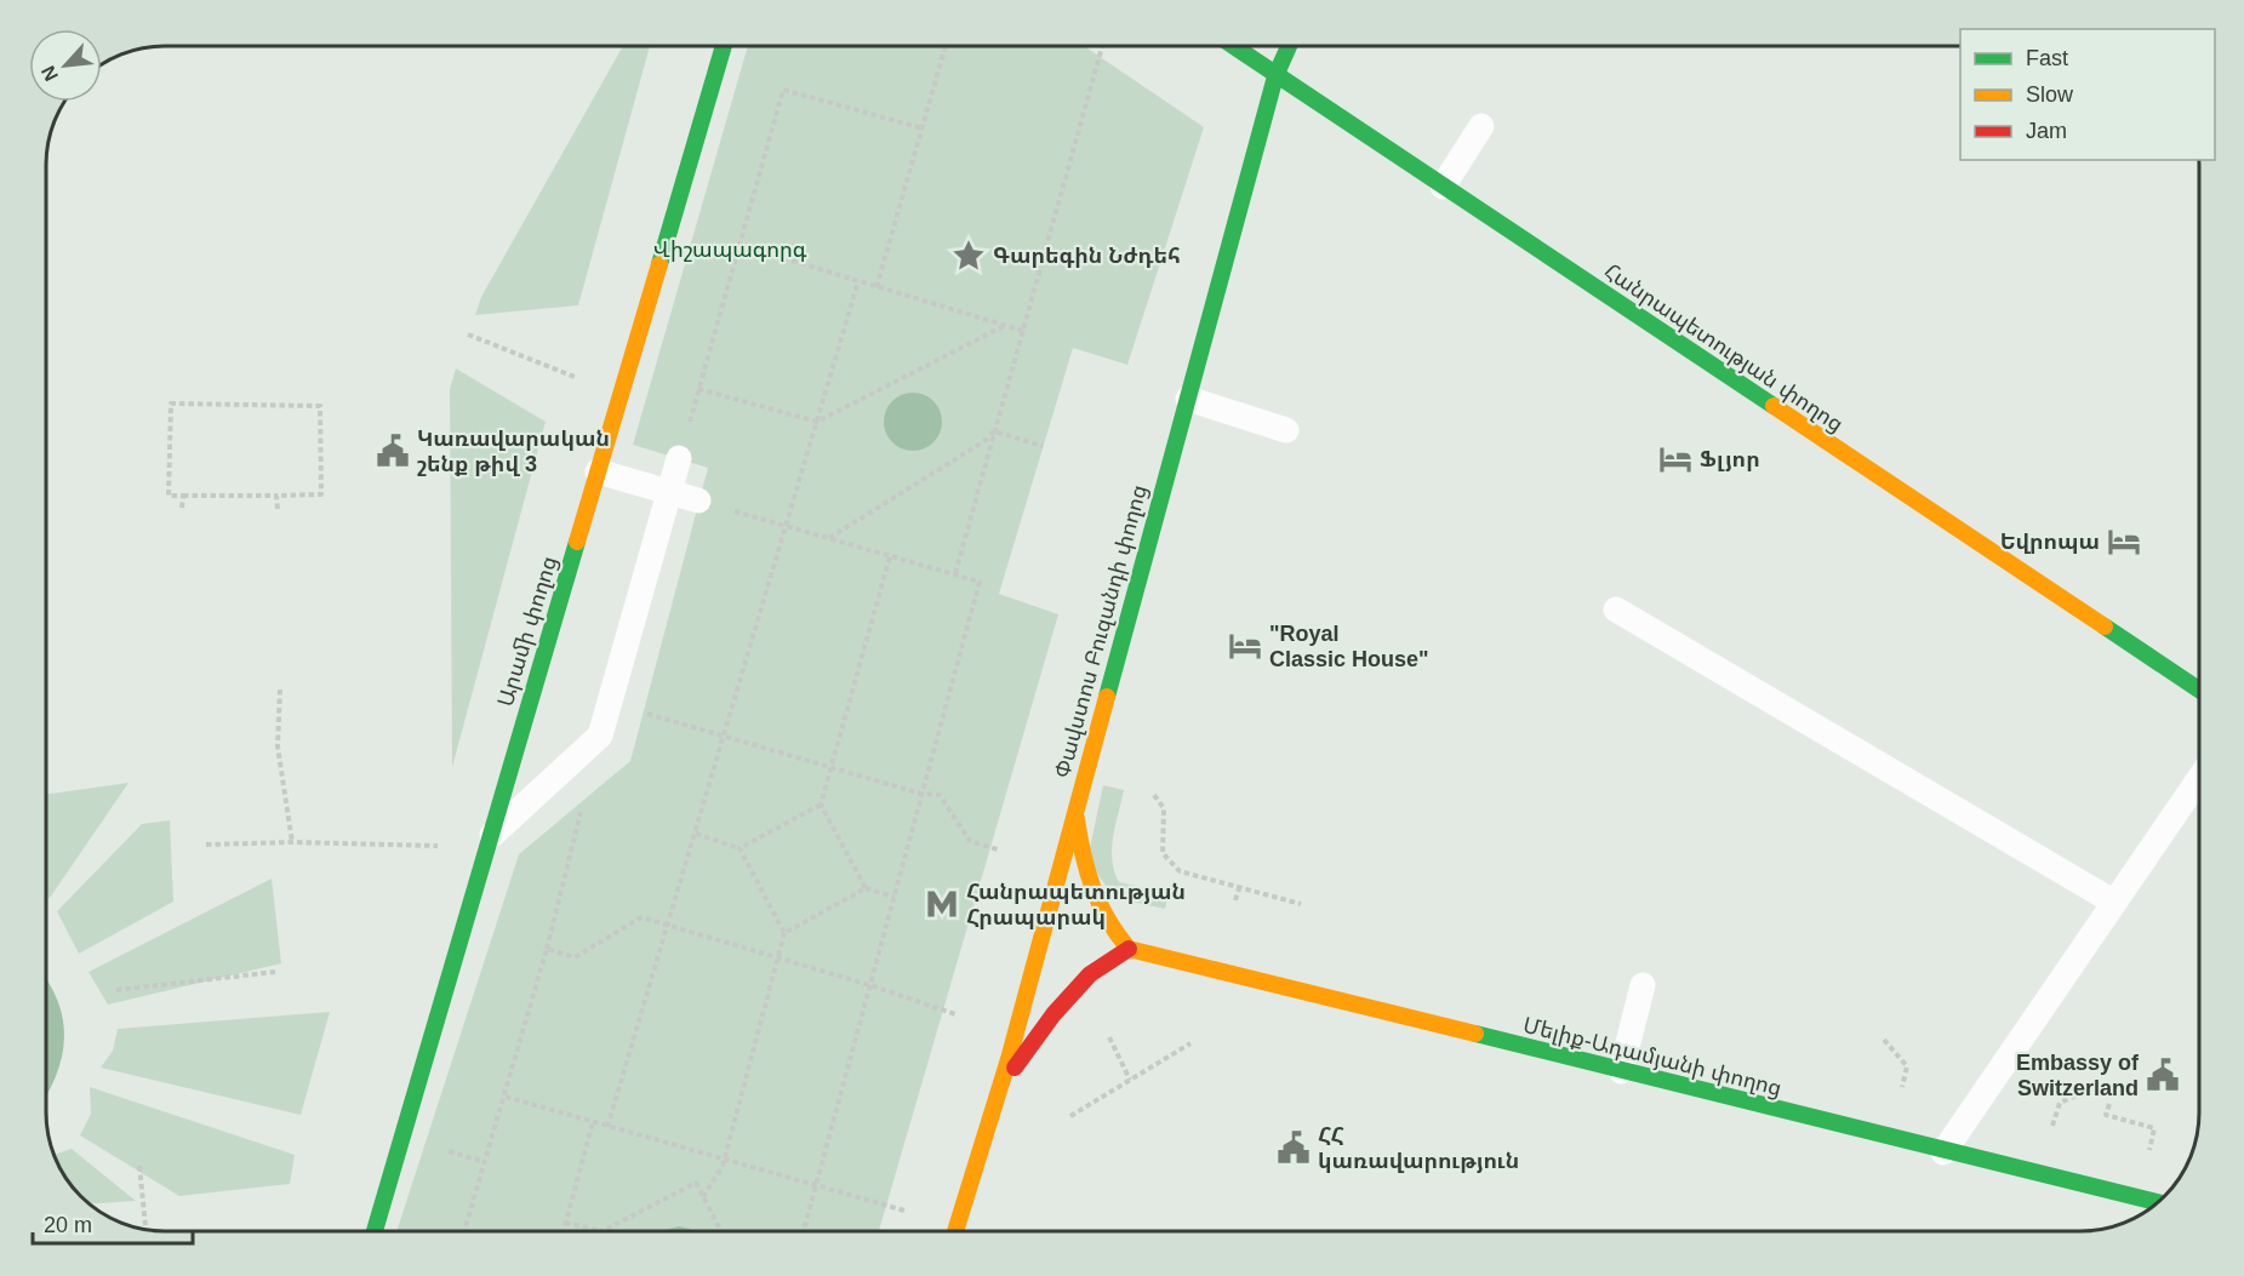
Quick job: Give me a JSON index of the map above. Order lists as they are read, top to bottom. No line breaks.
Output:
{"streets":{"street":["Հանրապետության փողոց","Արամի փողոց","Փավստոս Բուզանդի փողոց","Մելիք-Ադամյանի փողոց"]},"crossings":[["Հանրապետության փողոց","Փավստոս Բուզանդի փողոց"]],"parks":["Վիշապագորգ"],"places":{"place":["Գարեգին Նժդեհ"],"public building":["Կառավարական շենք թիվ 3","Embassy of Switzerland","ՀՀ կառավարություն"],"hotel":["Ֆլյոր","Եվրոպա","\"Royal Classic House\""],"metro station":["Հանրապետության Հրապարակ"]},"legend":["Fast","Slow","Jam"],"scale_bar":"20 m","north":"bottom left"}
